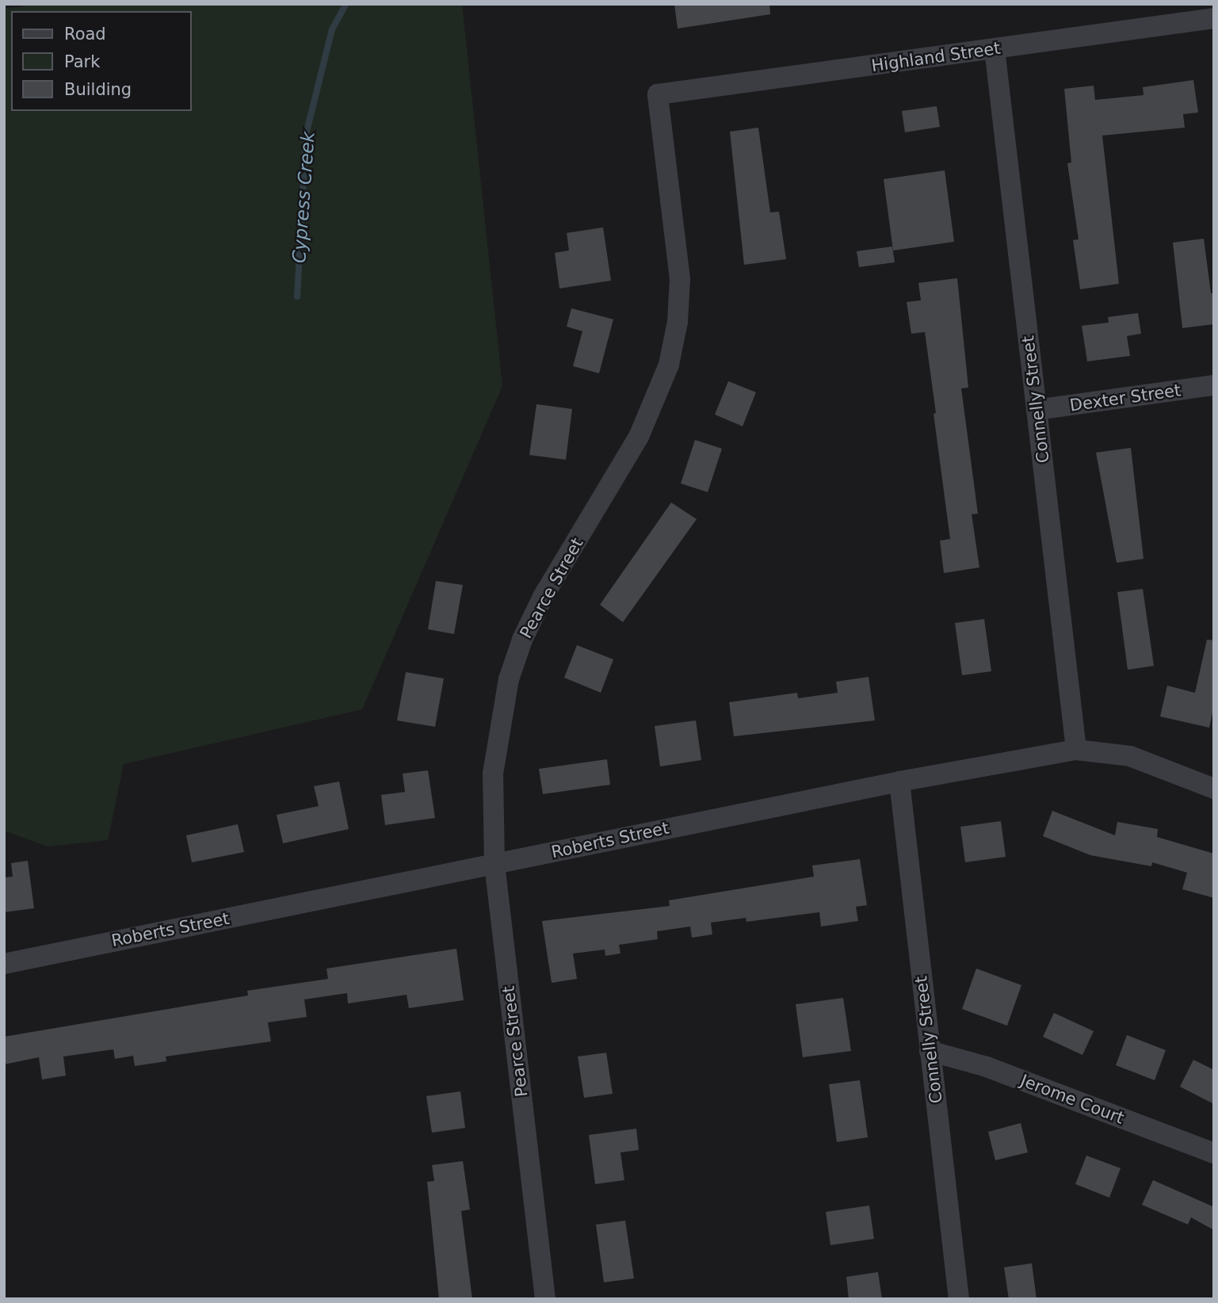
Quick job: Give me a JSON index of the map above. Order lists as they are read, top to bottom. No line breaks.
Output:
{"streets":{"street":["Highland Street","Dexter Street","Connelly Street","Pearce Street","Roberts Street","Jerome Court"]},"crossings":[["Highland Street","Connelly Street"],["Highland Street","Pearce Street"],["Dexter Street","Connelly Street"],["Connelly Street","Roberts Street"],["Connelly Street","Jerome Court"],["Pearce Street","Roberts Street"]],"water":["Cypress Creek"],"legend":["Road","Park","Building"]}
